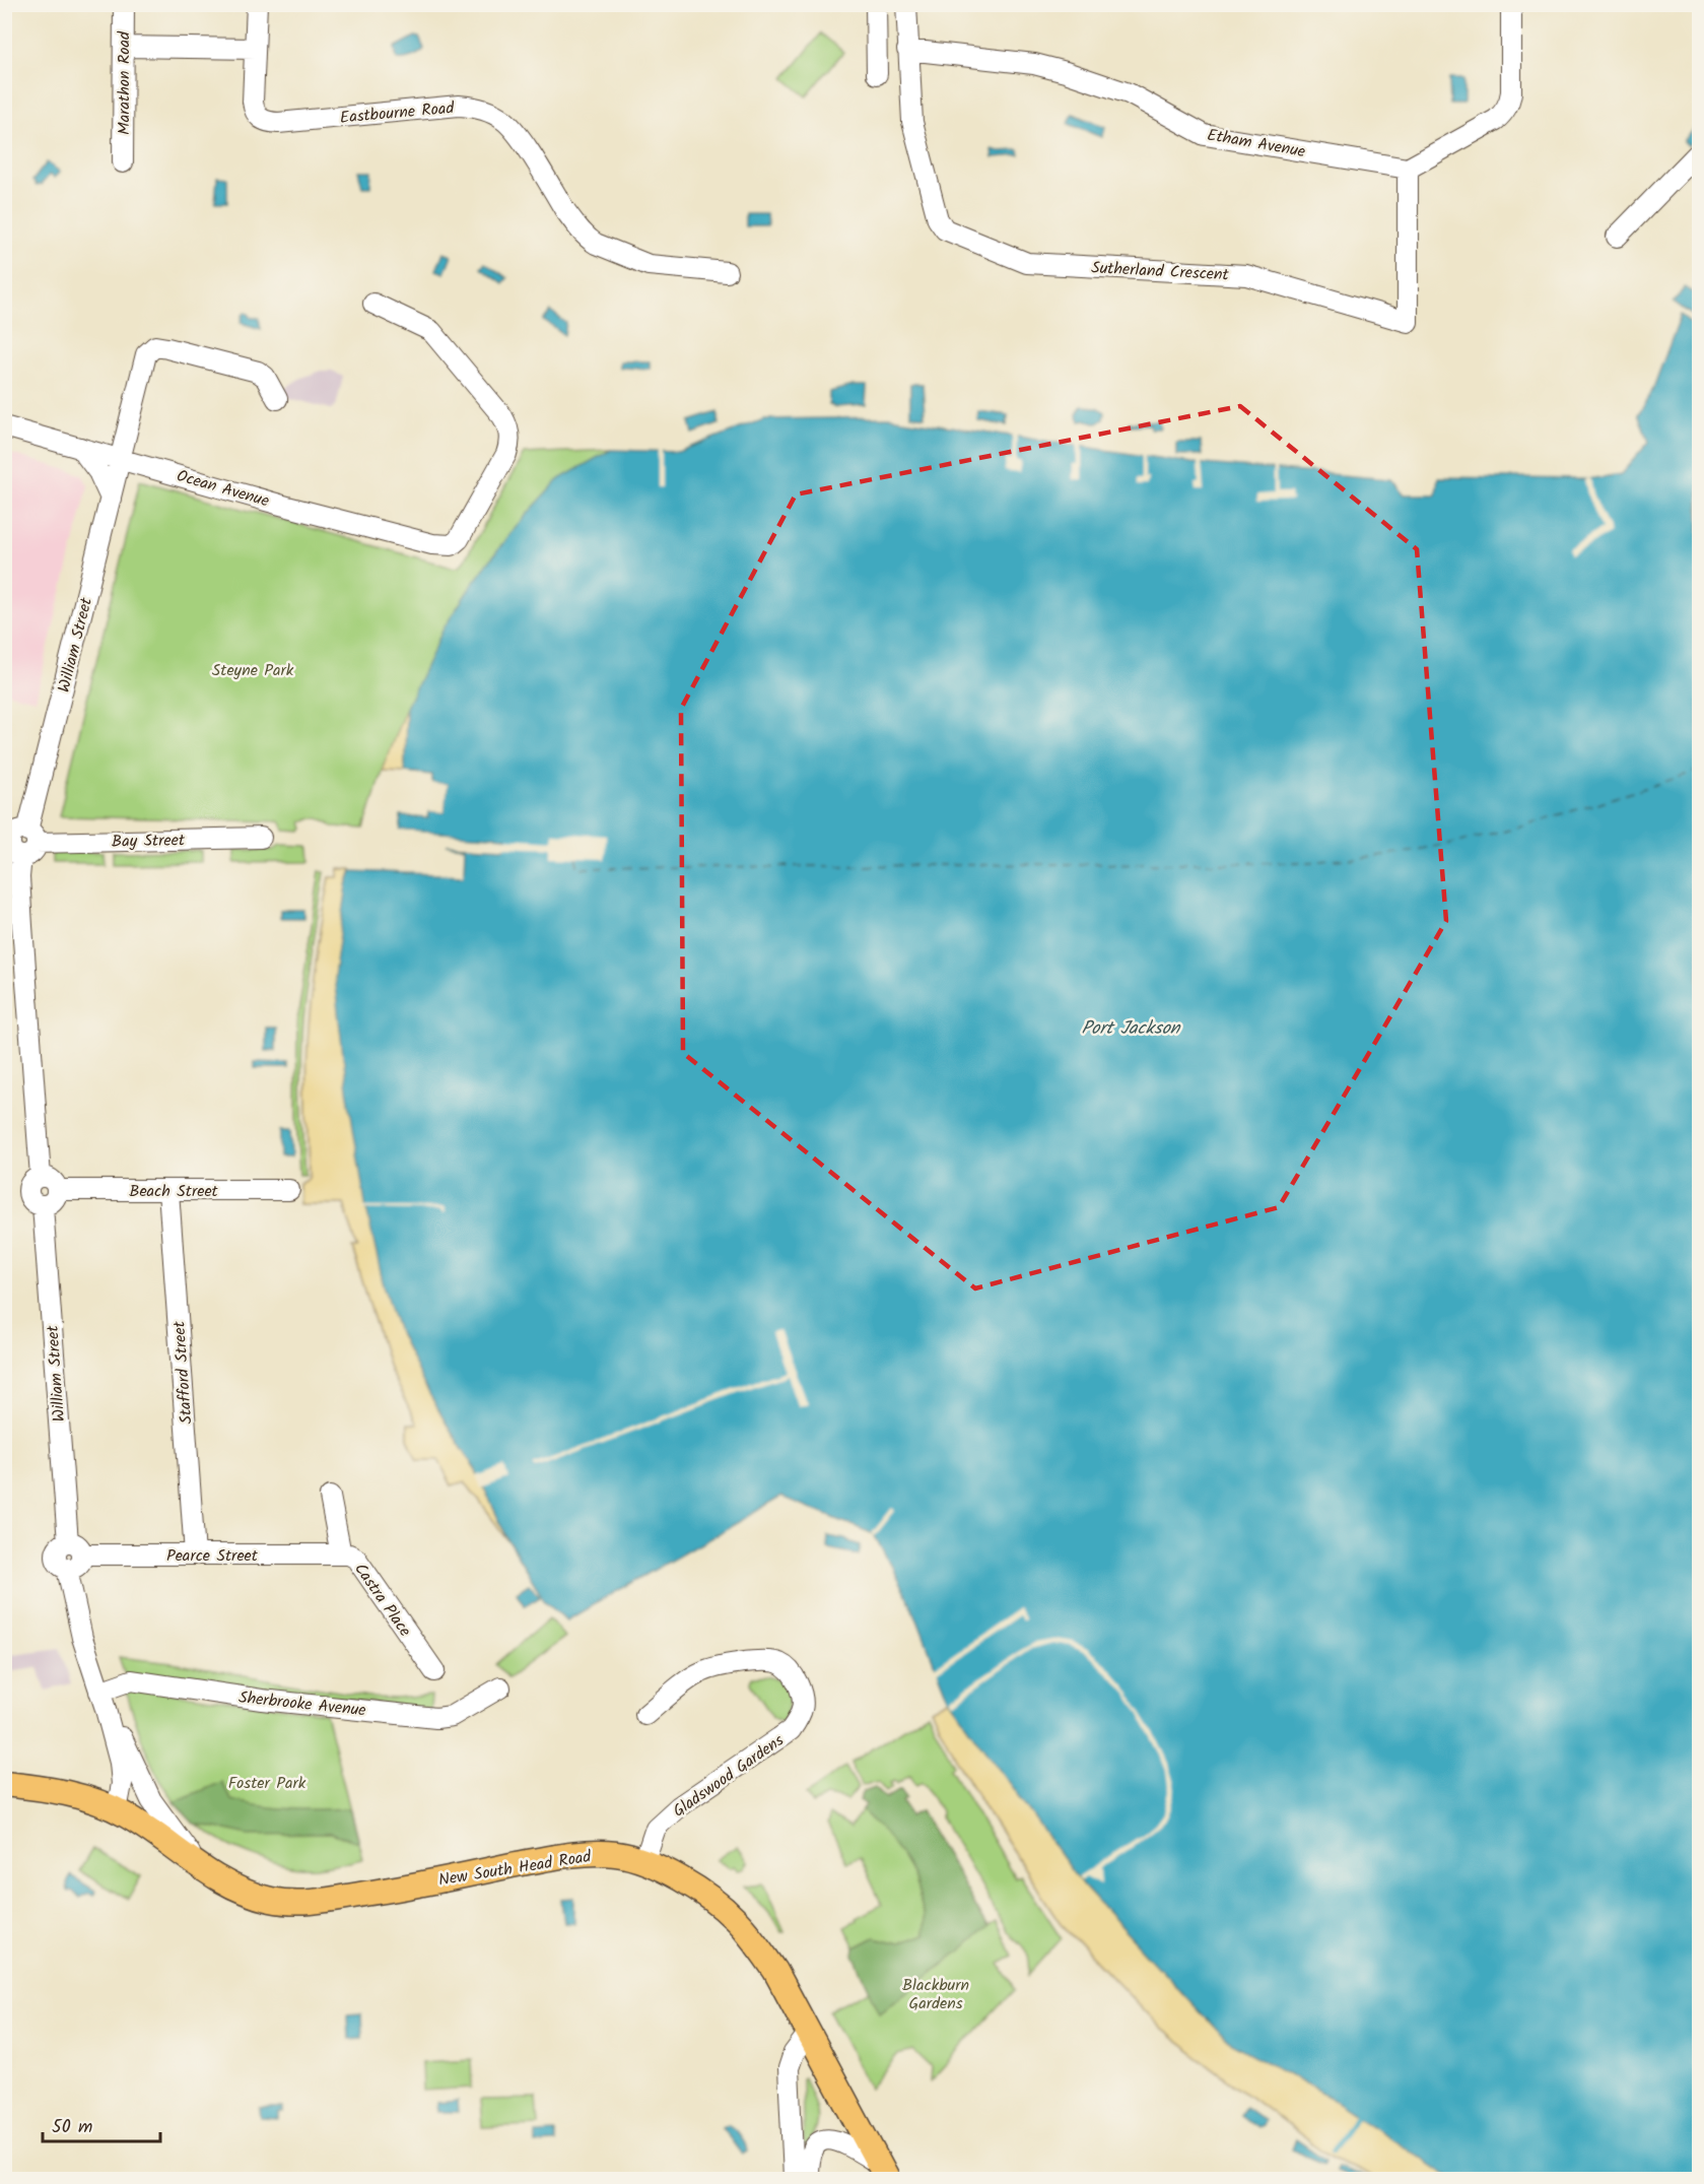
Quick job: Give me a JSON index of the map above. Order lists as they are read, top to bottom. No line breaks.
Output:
{"streets":{"main road":["New South Head Road"],"street":["Marathon Road","Eastbourne Road","Etham Avenue","Sutherland Crescent","Ocean Avenue","William Street","Bay Street","Beach Street","Stafford Street","Pearce Street","Castra Place","Sherbrooke Avenue","Gladswood Gardens"]},"crossings":[["Etham Avenue","Sutherland Crescent"],["Ocean Avenue","William Street"],["William Street","Bay Street"],["William Street","Beach Street"],["William Street","Pearce Street"],["Beach Street","Stafford Street"],["Stafford Street","Pearce Street"],["Pearce Street","Castra Place"],["Gladswood Gardens","New South Head Road"]],"water":["Port Jackson"],"parks":["Steyne Park","Foster Park","Blackburn Gardens"],"scale_bar":"50 m"}
